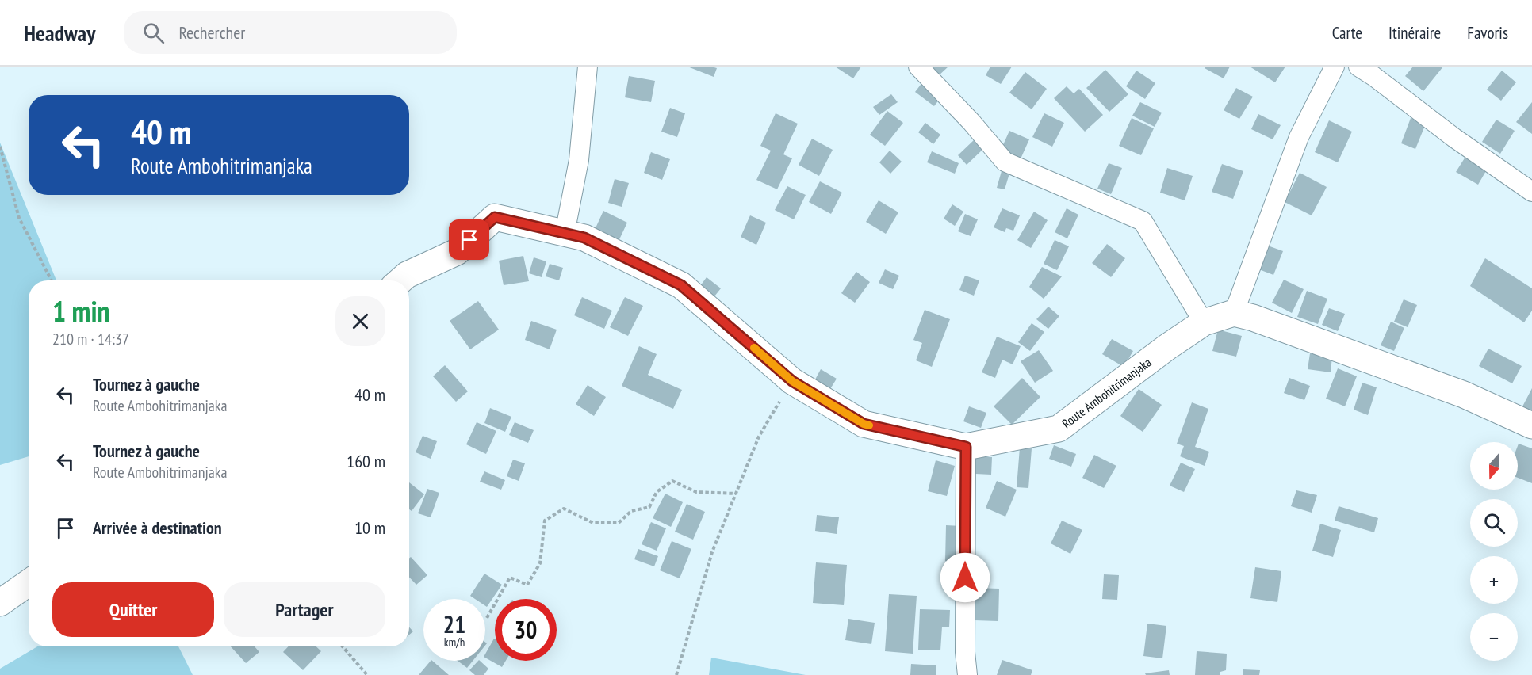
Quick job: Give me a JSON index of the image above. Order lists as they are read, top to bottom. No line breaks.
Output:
{"streets":{"street":["Route Ambohitrimanjaka"]},"north":"bottom","page":{"header":"Headway","search":"Rechercher","nav":["Carte","Itinéraire","Favoris"],"turn":["40 m","Route Ambohitrimanjaka"],"heading":["1 min","210 m · 14:37"],"list":[{"name":"Tournez à gauche","note":"Route Ambohitrimanjaka","value":"40 m"},{"name":"Tournez à gauche","note":"Route Ambohitrimanjaka","value":"160 m"},{"name":"Arrivée à destination","value":"10 m"}],"map_buttons":["+","−"],"buttons":["Quitter","Partager"],"speed":"21 km/h","limit":"30"}}
